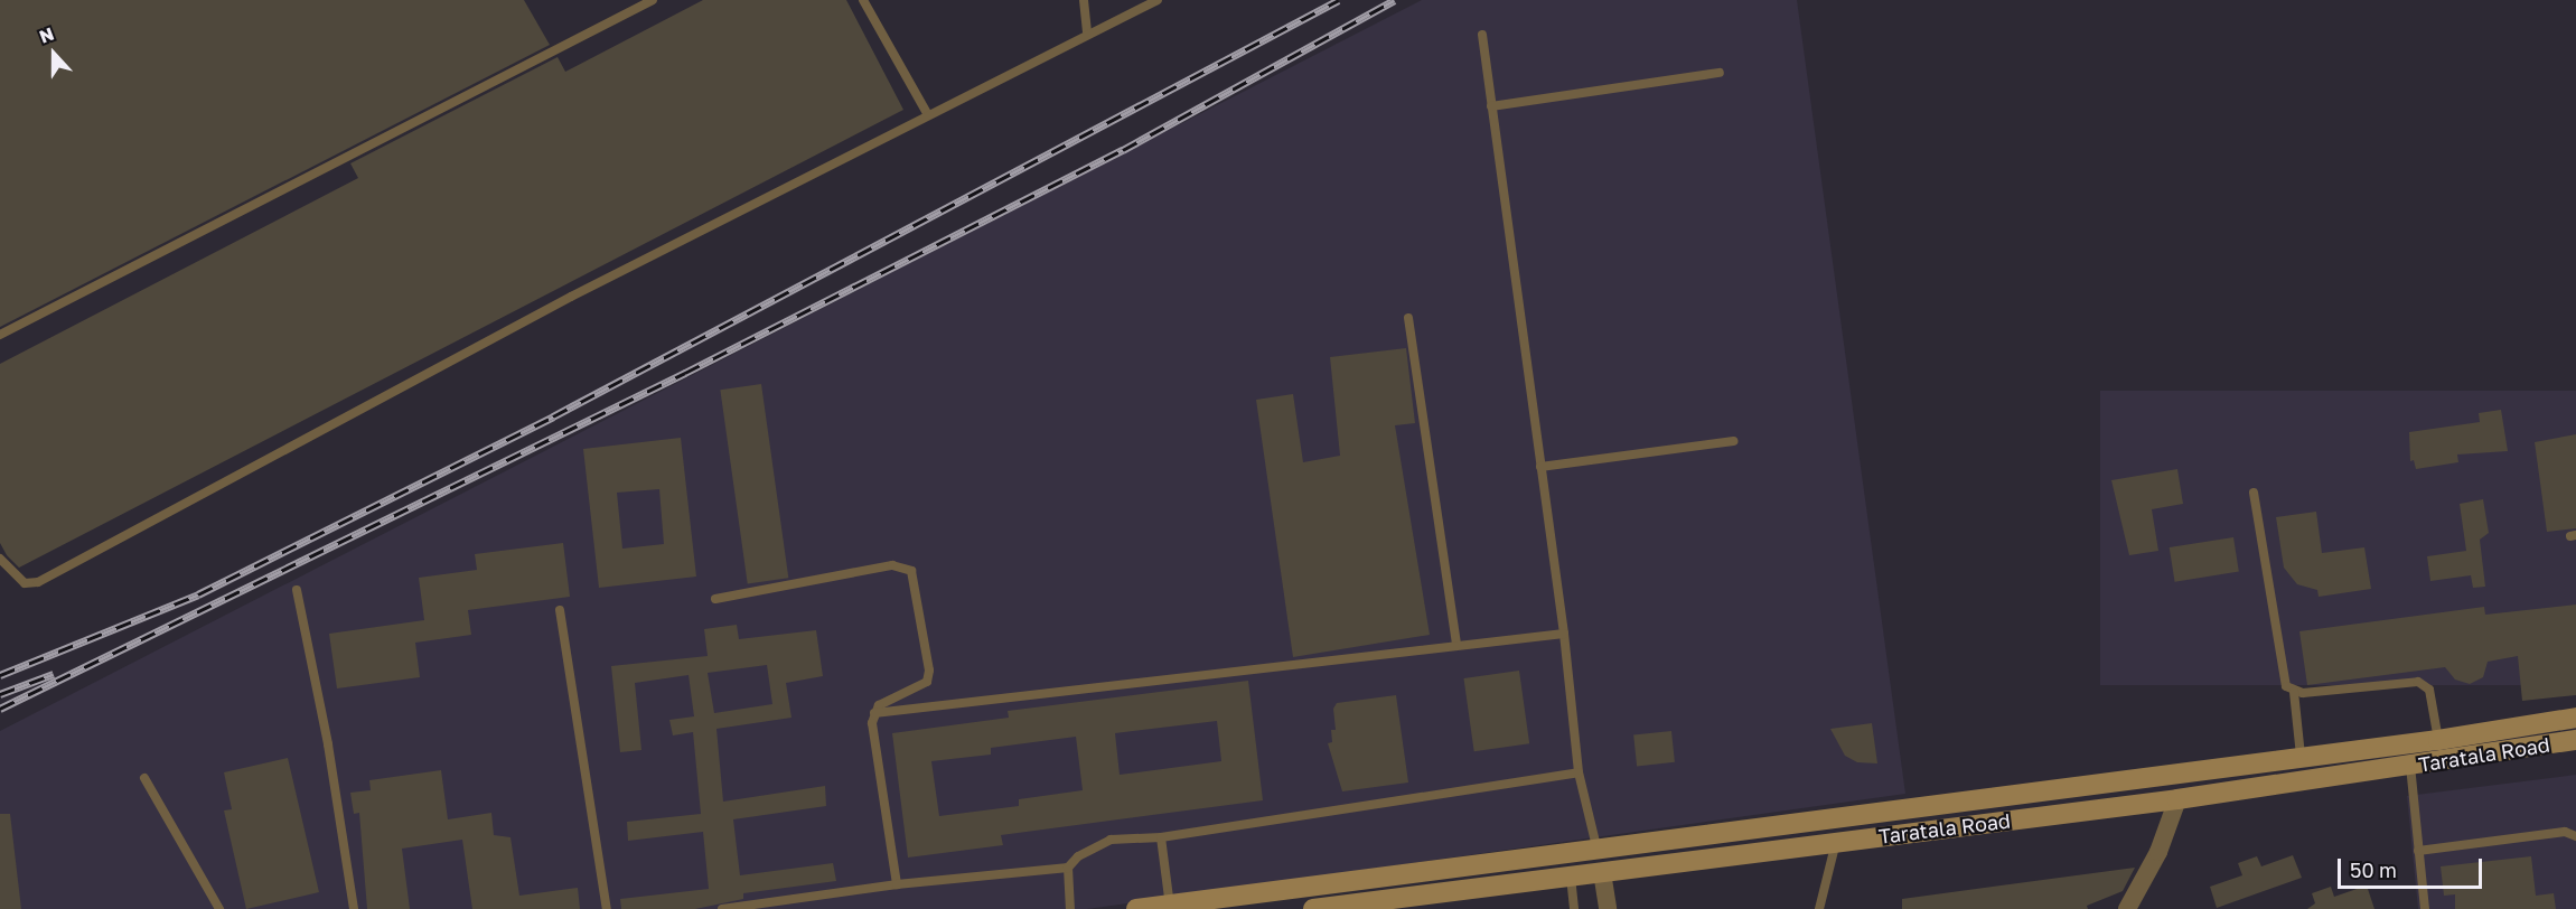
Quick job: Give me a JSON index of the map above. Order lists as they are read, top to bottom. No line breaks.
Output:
{"streets":{"main road":["Taratala Road"]},"scale_bar":"50 m","north":"top"}
